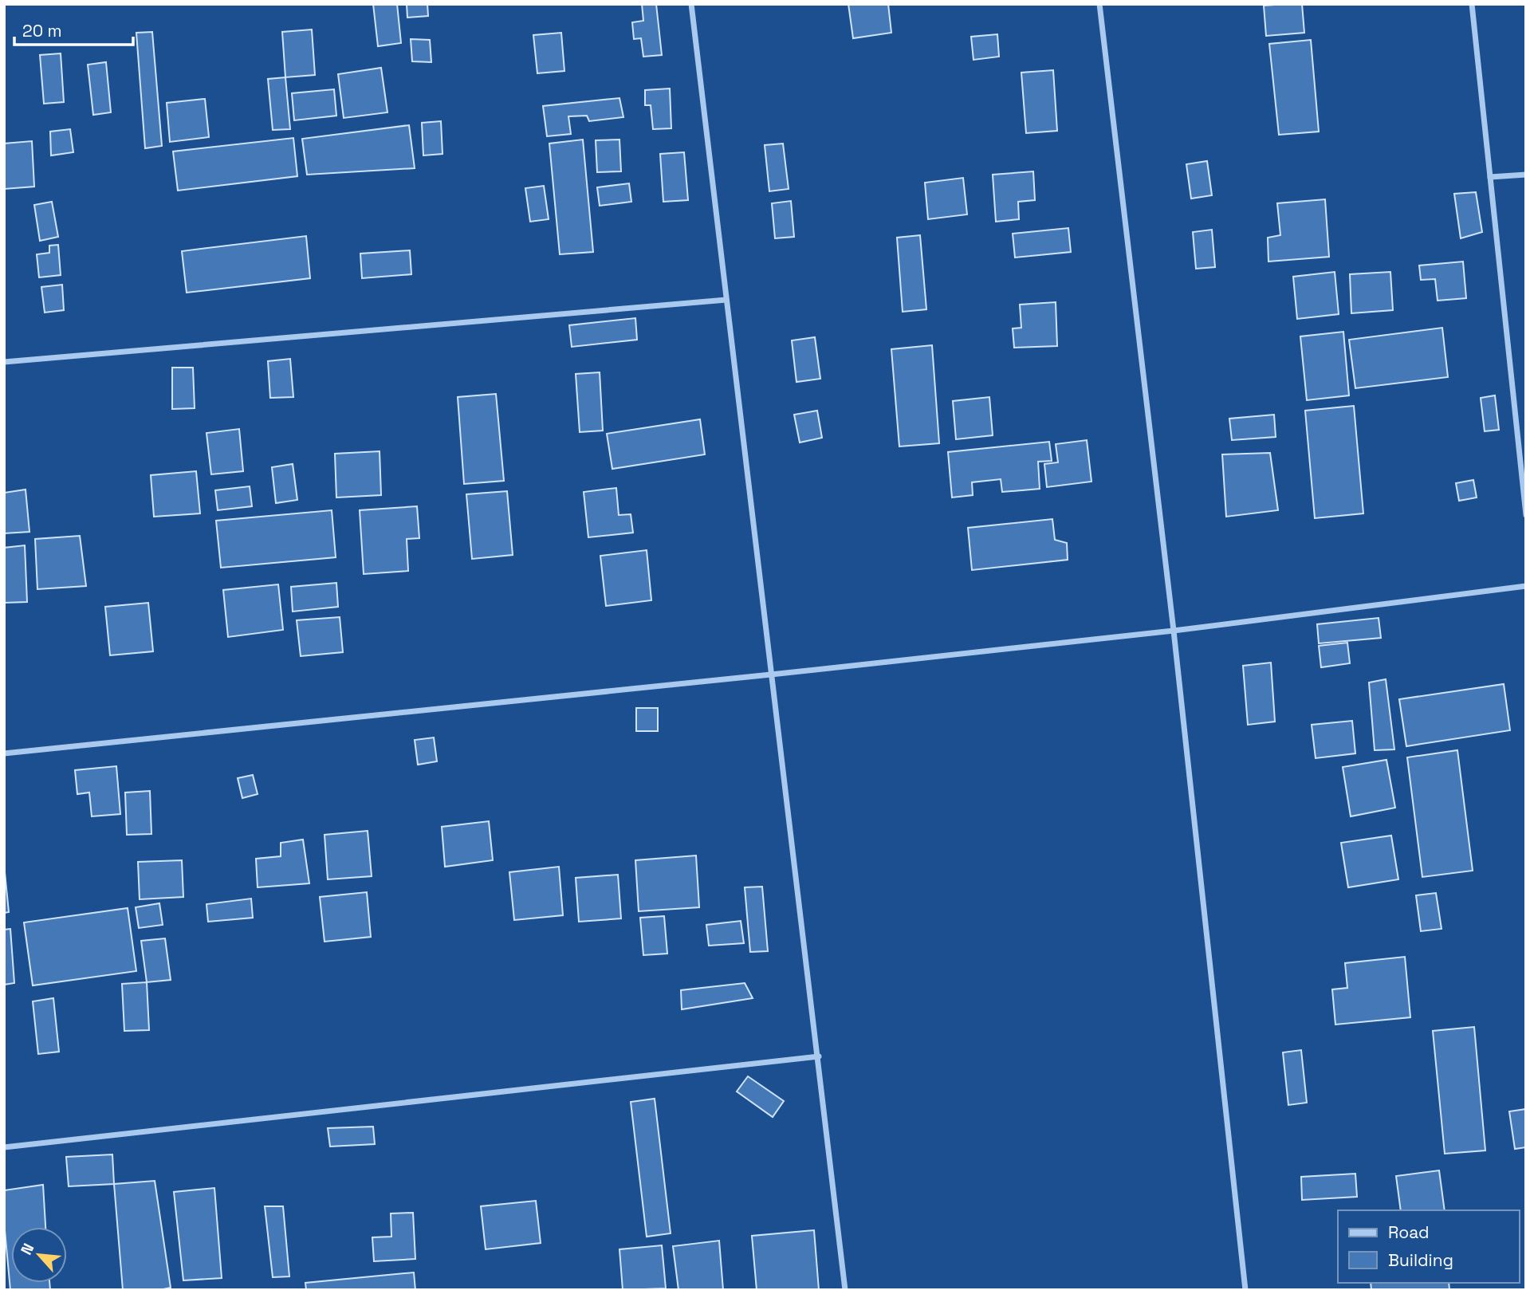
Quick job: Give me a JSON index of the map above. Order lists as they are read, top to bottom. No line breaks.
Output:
{"legend":["Road","Building"],"scale_bar":"20 m","north":"top left"}
